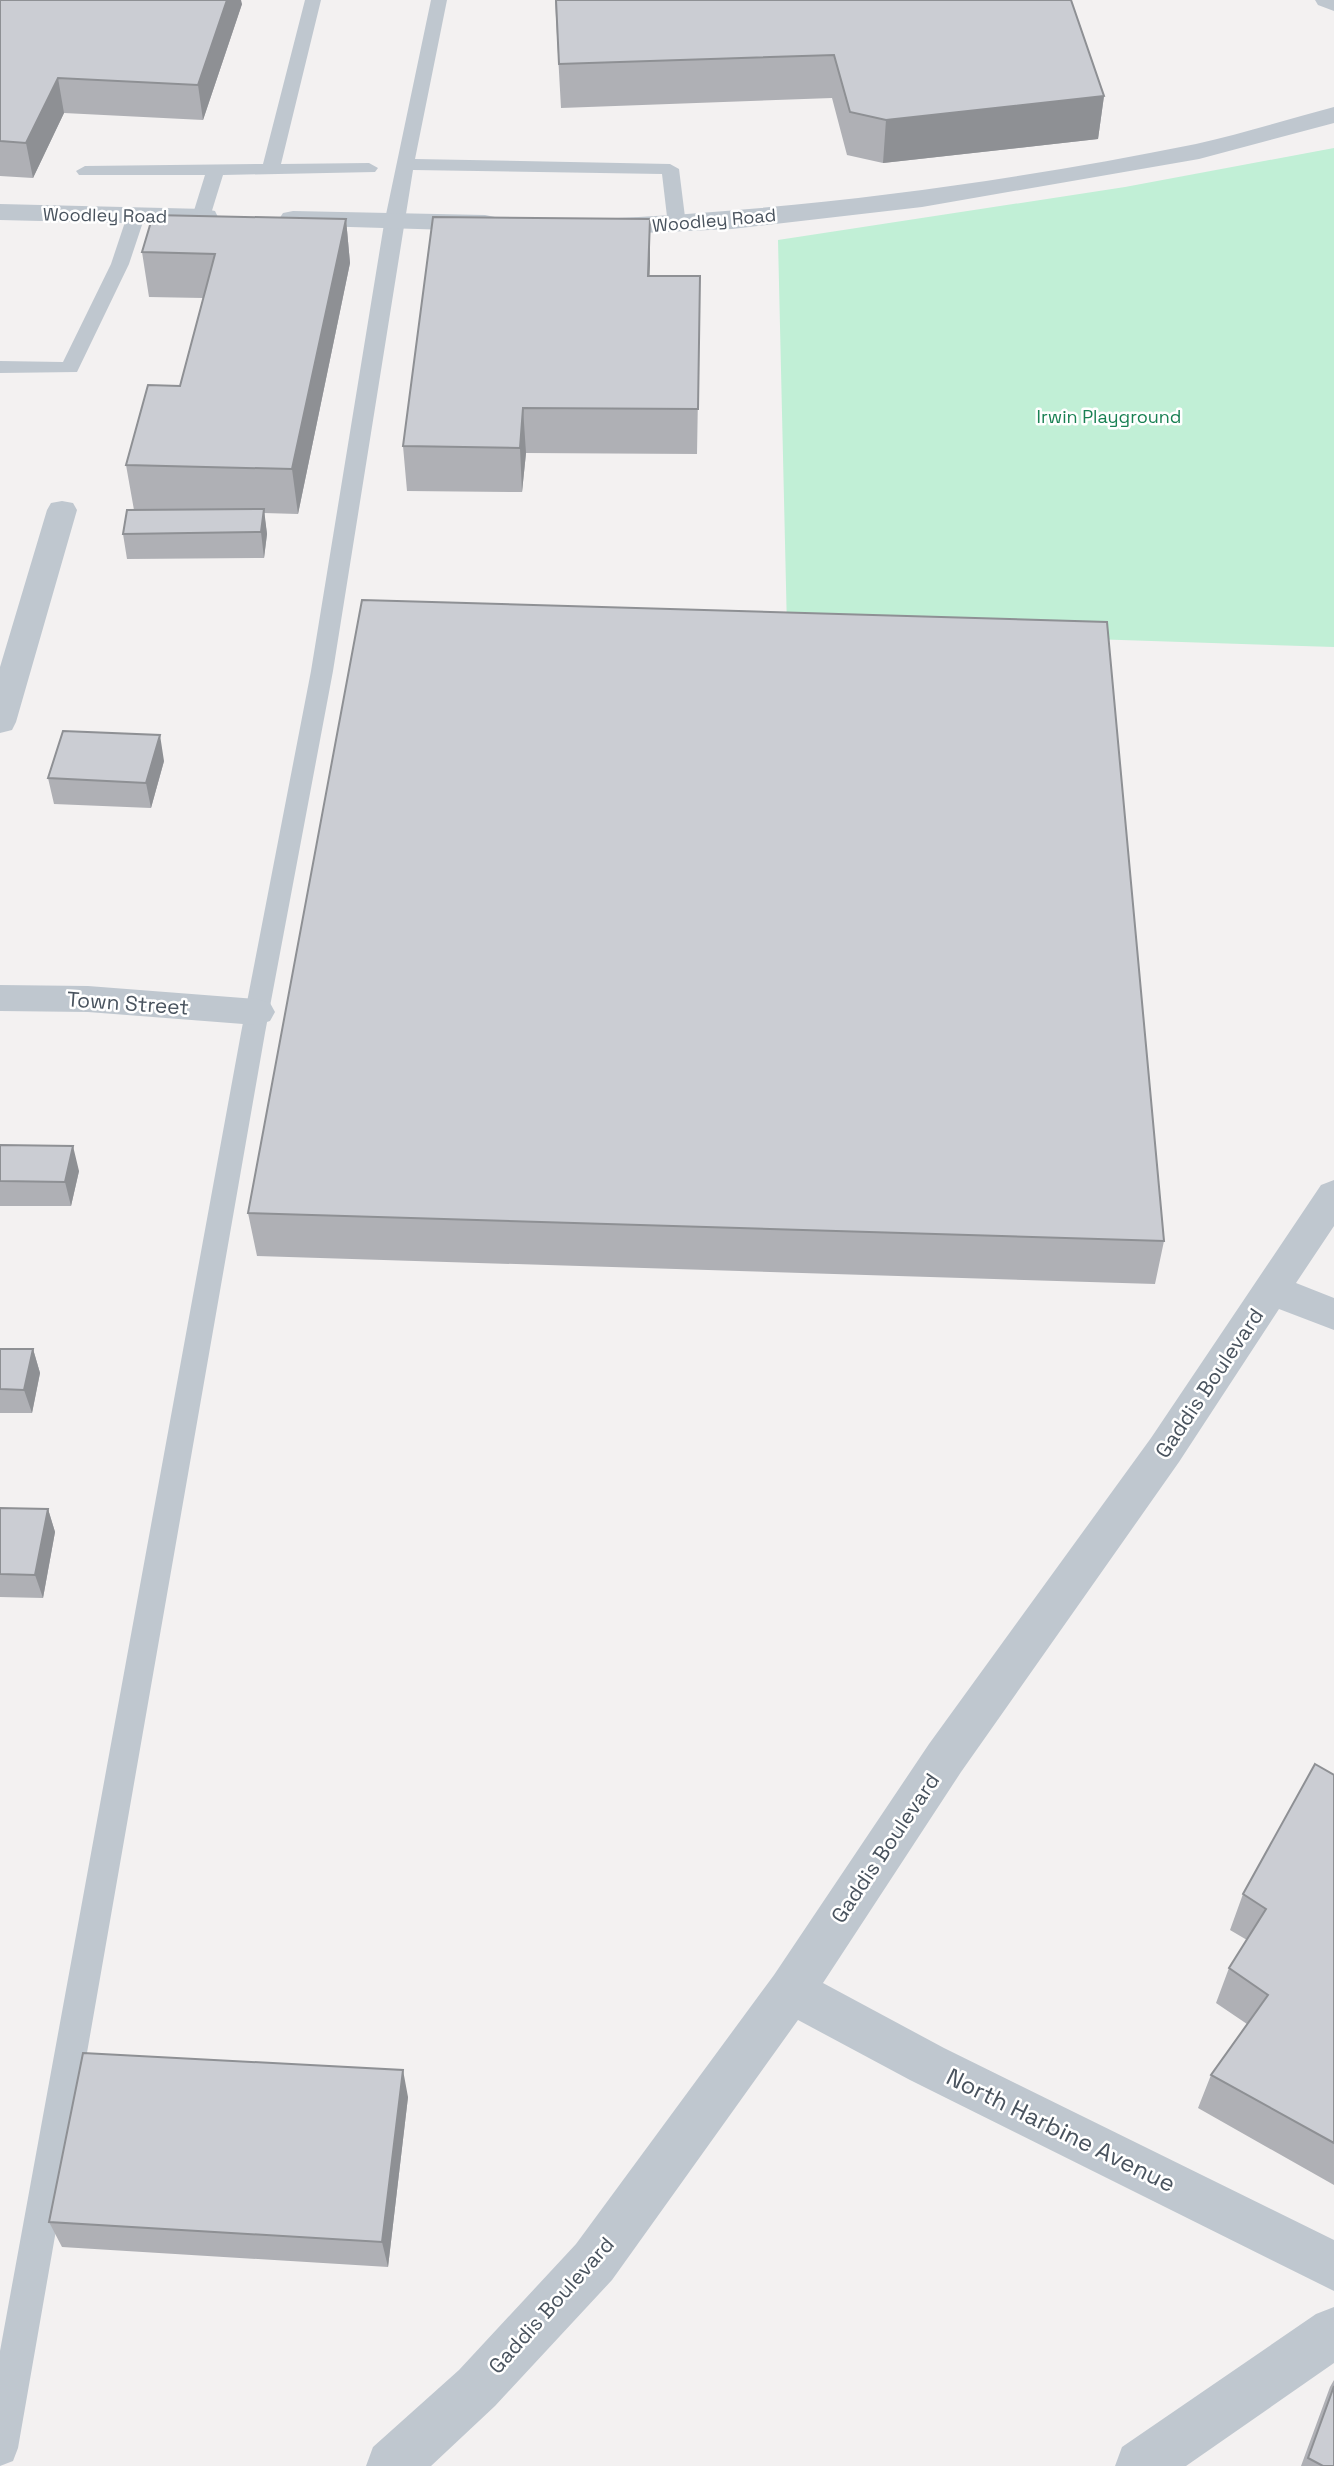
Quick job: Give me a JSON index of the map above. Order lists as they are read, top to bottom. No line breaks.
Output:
{"streets":{"street":["Woodley Road","Town Street","Gaddis Boulevard","North Harbine Avenue"]},"crossings":[["Gaddis Boulevard","North Harbine Avenue"]],"parks":["Irwin Playground"]}
